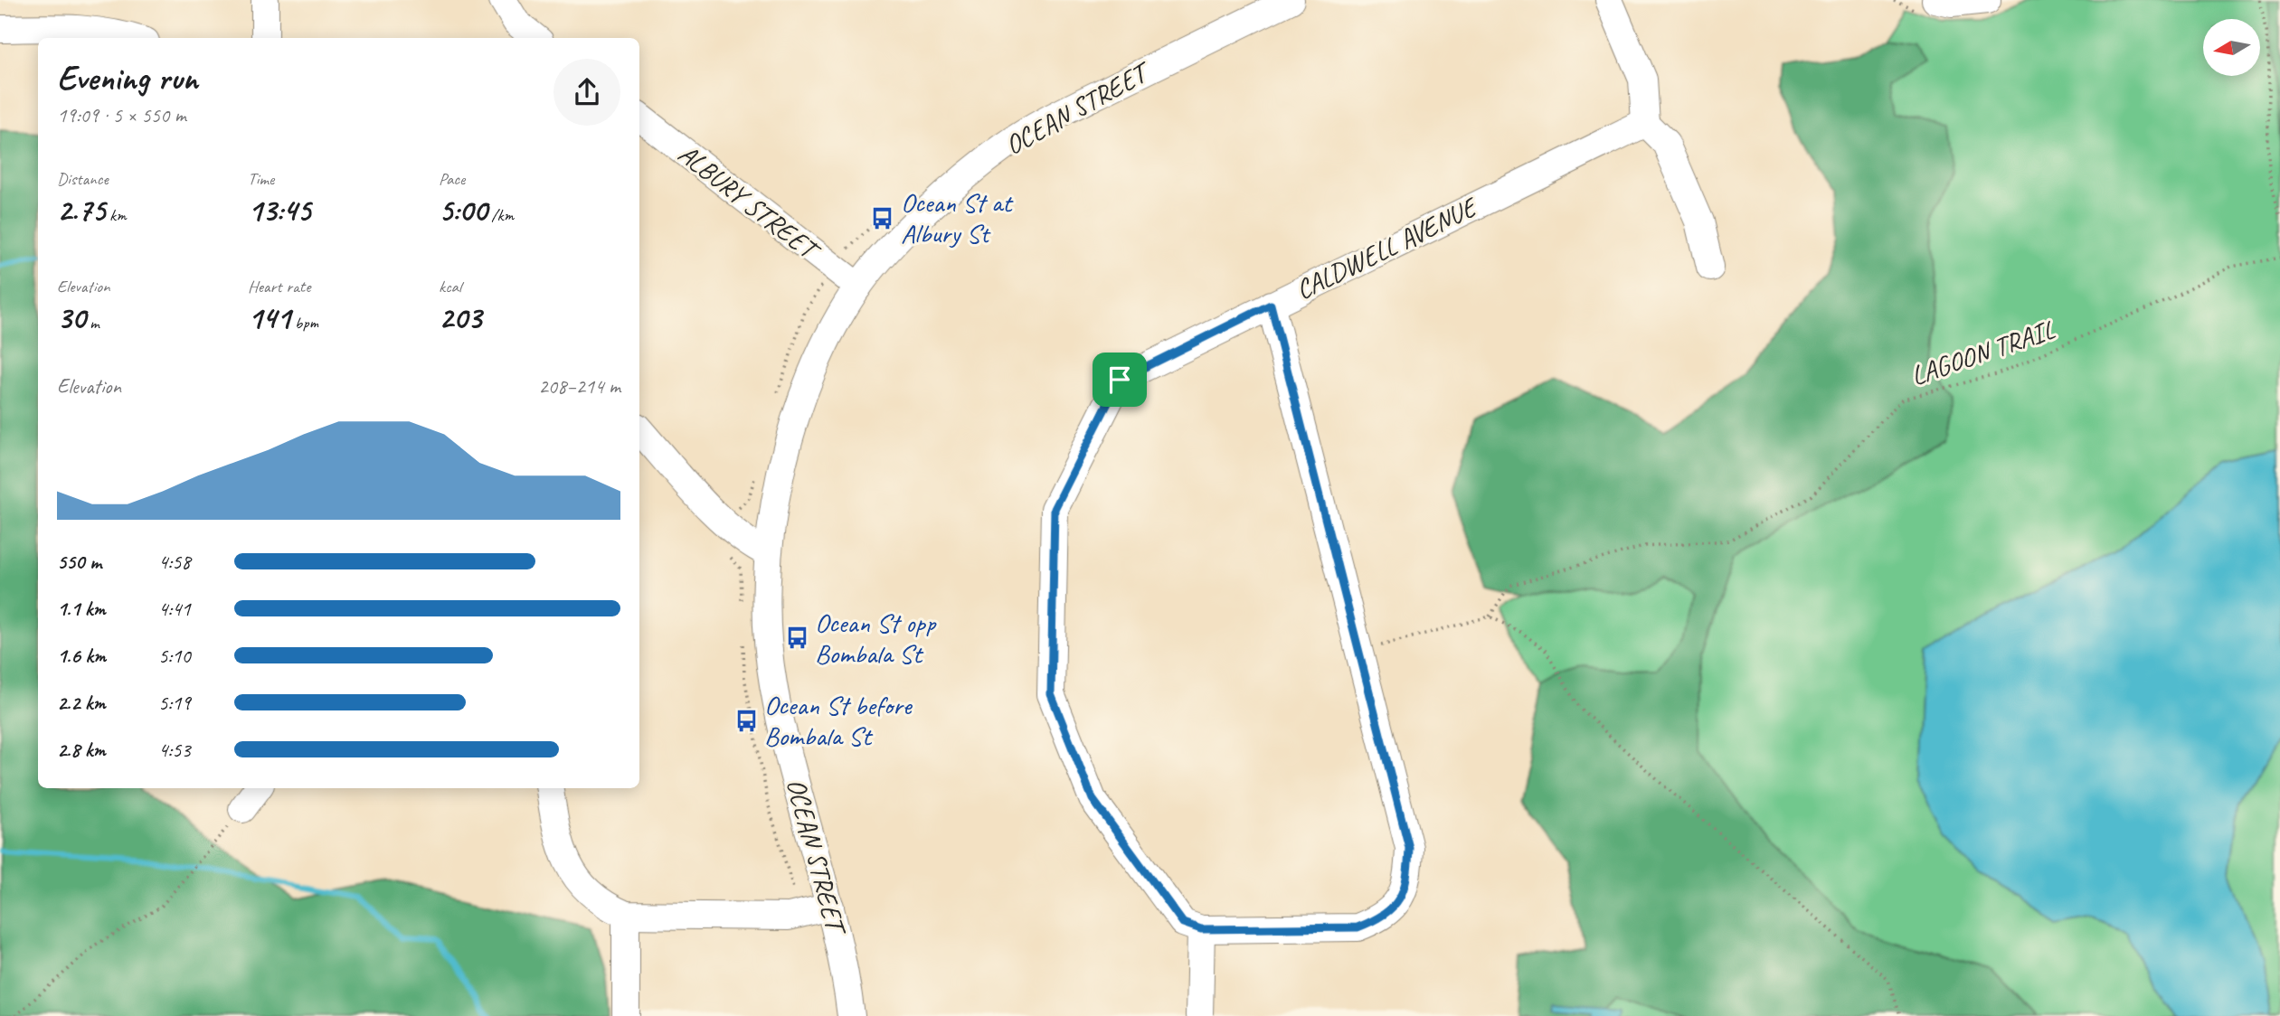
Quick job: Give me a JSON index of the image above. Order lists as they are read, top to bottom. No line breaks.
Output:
{"streets":{"street":["OCEAN STREET","ALBURY STREET","CALDWELL AVENUE"],"path":["LAGOON TRAIL"]},"crossings":[["OCEAN STREET","ALBURY STREET"]],"places":{"bus stop":["Ocean St at Albury St","Ocean St opp Bombala St","Ocean St before Bombala St"]},"north":"left","page":{"heading":["Evening run","19:09 · 5 × 550 m"],"stats":[["Distance","2.75 km"],["Time","13:45"],["Pace","5:00 /km"],["Elevation","30 m"],["Heart rate","141 bpm"],["kcal","203"]],"chart":["Elevation","208–214 m"],"list":[{"name":"550 m","note":"4:58"},{"name":"1.1 km","note":"4:41"},{"name":"1.6 km","note":"5:10"},{"name":"2.2 km","note":"5:19"},{"name":"2.8 km","note":"4:53"}]}}
